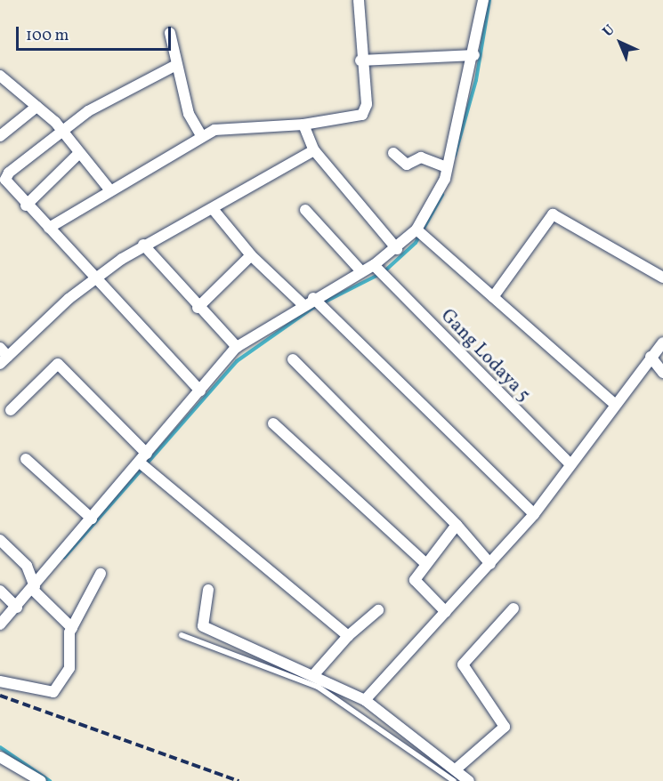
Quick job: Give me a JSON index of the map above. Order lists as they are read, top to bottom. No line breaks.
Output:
{"streets":{"street":["Gang Lodaya 5"]},"scale_bar":"100 m","north":"top left"}
